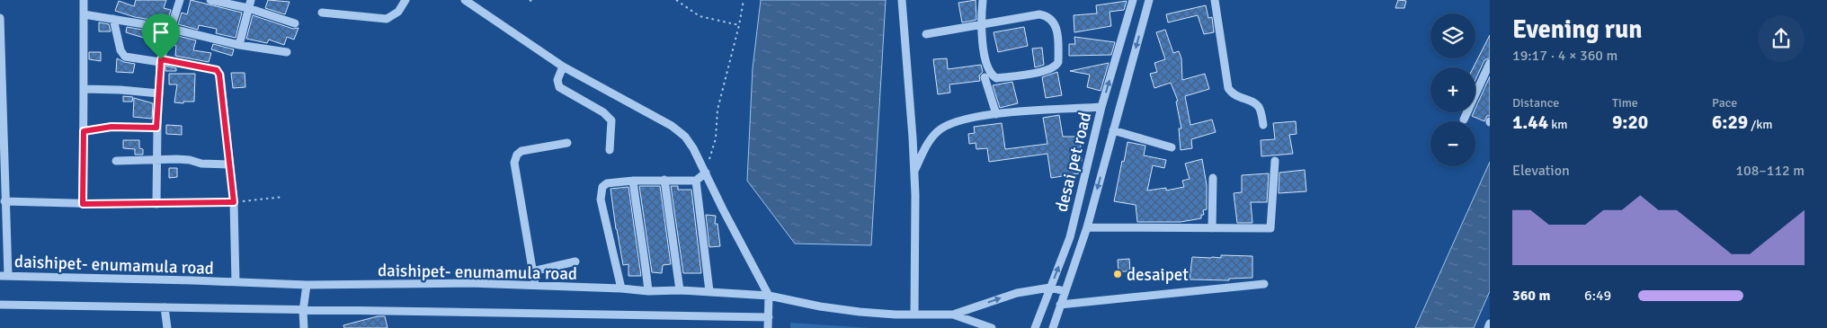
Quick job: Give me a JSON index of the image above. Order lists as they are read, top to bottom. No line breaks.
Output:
{"streets":{"street":["desai pet road","daishipet- enumamula road"]},"crossings":[["desai pet road","daishipet- enumamula road"]],"places":["desaipet"],"page":{"heading":["Evening run","19:17 · 4 × 360 m"],"map_buttons":["+","−"],"stats":[["Distance","1.44 km"],["Time","9:20"],["Pace","6:29 /km"]],"chart":["Elevation","108–112 m"],"list":[{"name":"360 m","note":"6:49"}]}}
